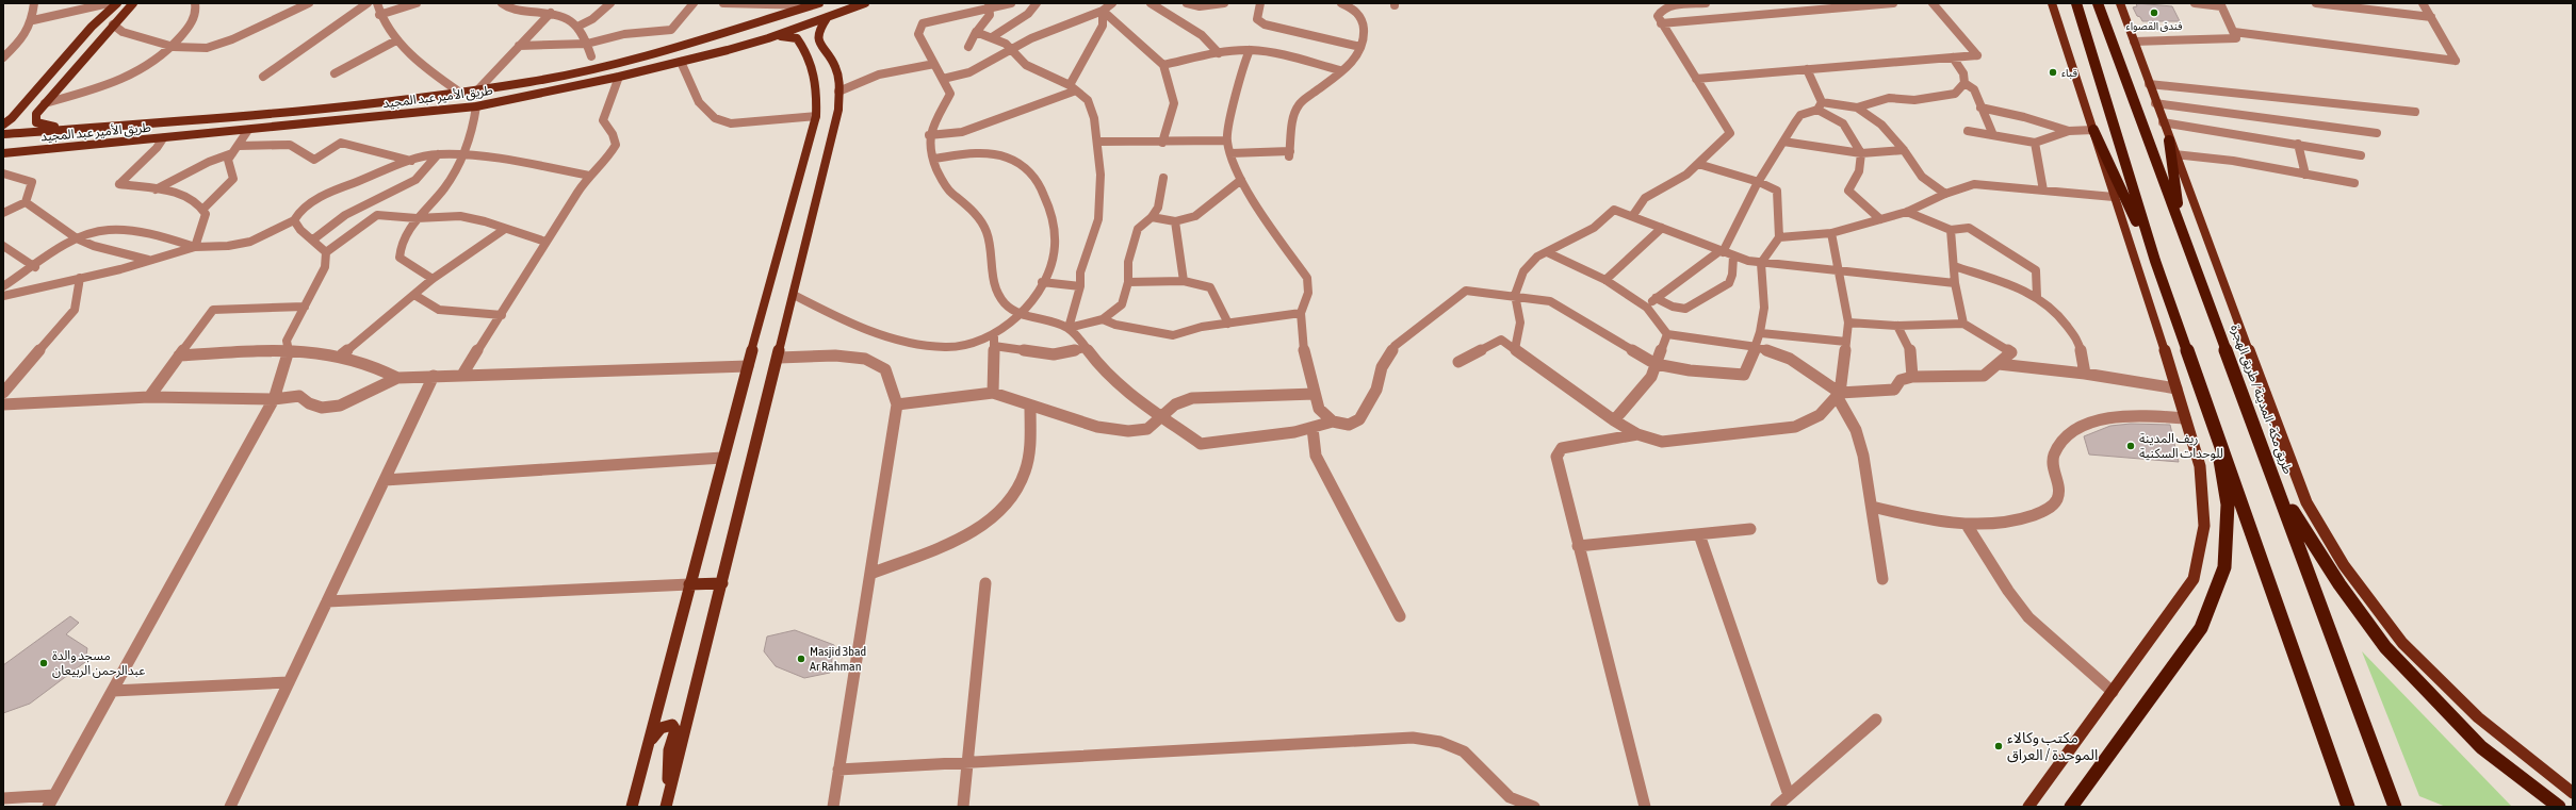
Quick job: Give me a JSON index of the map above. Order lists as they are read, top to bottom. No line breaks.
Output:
{"streets":{"highway":["طريق مكة - المدينة / طريق الهجرة"],"main road":["طريق الأمير عبد المجيد"]},"places":["فندق القصواء","قباء","ريف المدينة للوحدات السكنية","Masjid 3bad Ar Rahman","مسجد والدة عبدالرحمن الربيعان","مكتب وكالاء الموحدة / العراق"]}
